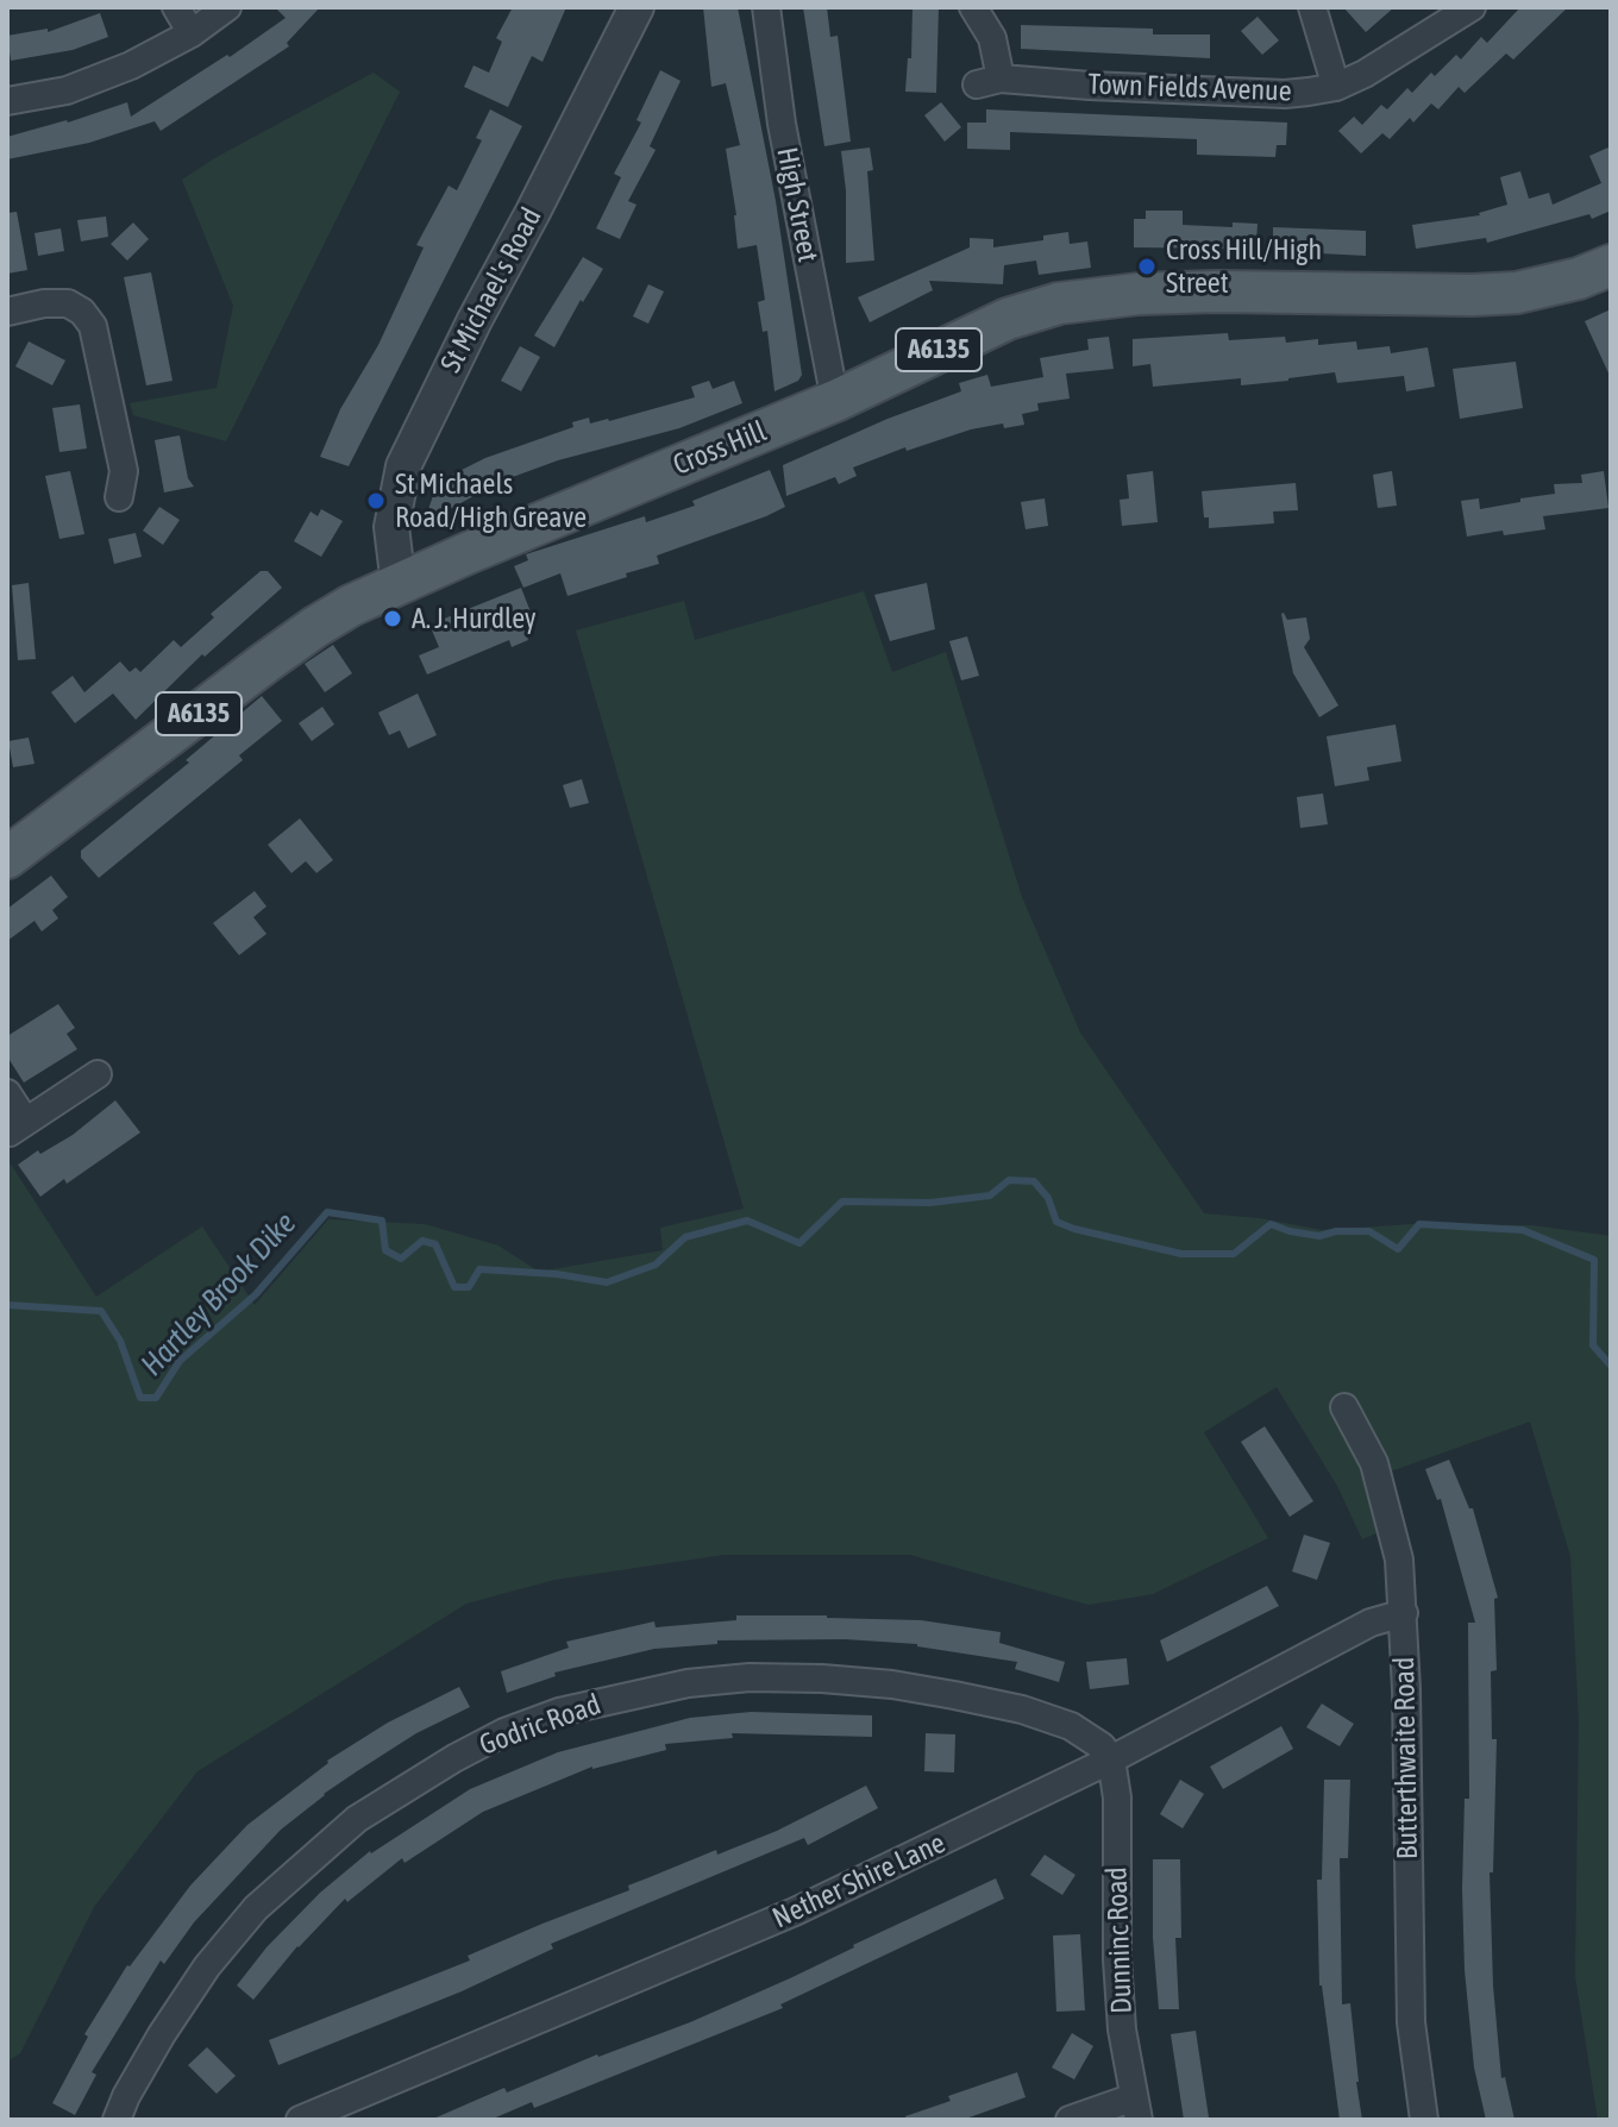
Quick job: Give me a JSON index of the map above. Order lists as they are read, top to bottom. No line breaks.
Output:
{"streets":{"main road":["A6135","Cross Hill"],"street":["Town Fields Avenue","High Street","St Michael's Road","Godric Road","Butterthwaite Road","Nether Shire Lane","Dunninc Road"]},"crossings":[["High Street","Cross Hill"],["St Michael's Road","Cross Hill"],["Godric Road","Nether Shire Lane"],["Godric Road","Dunninc Road"],["Butterthwaite Road","Nether Shire Lane"],["Nether Shire Lane","Dunninc Road"]],"water":["Hartley Brook Dike"],"places":["Cross Hill/High Street","St Michaels Road/High Greave","A. J. Hurdley"]}
